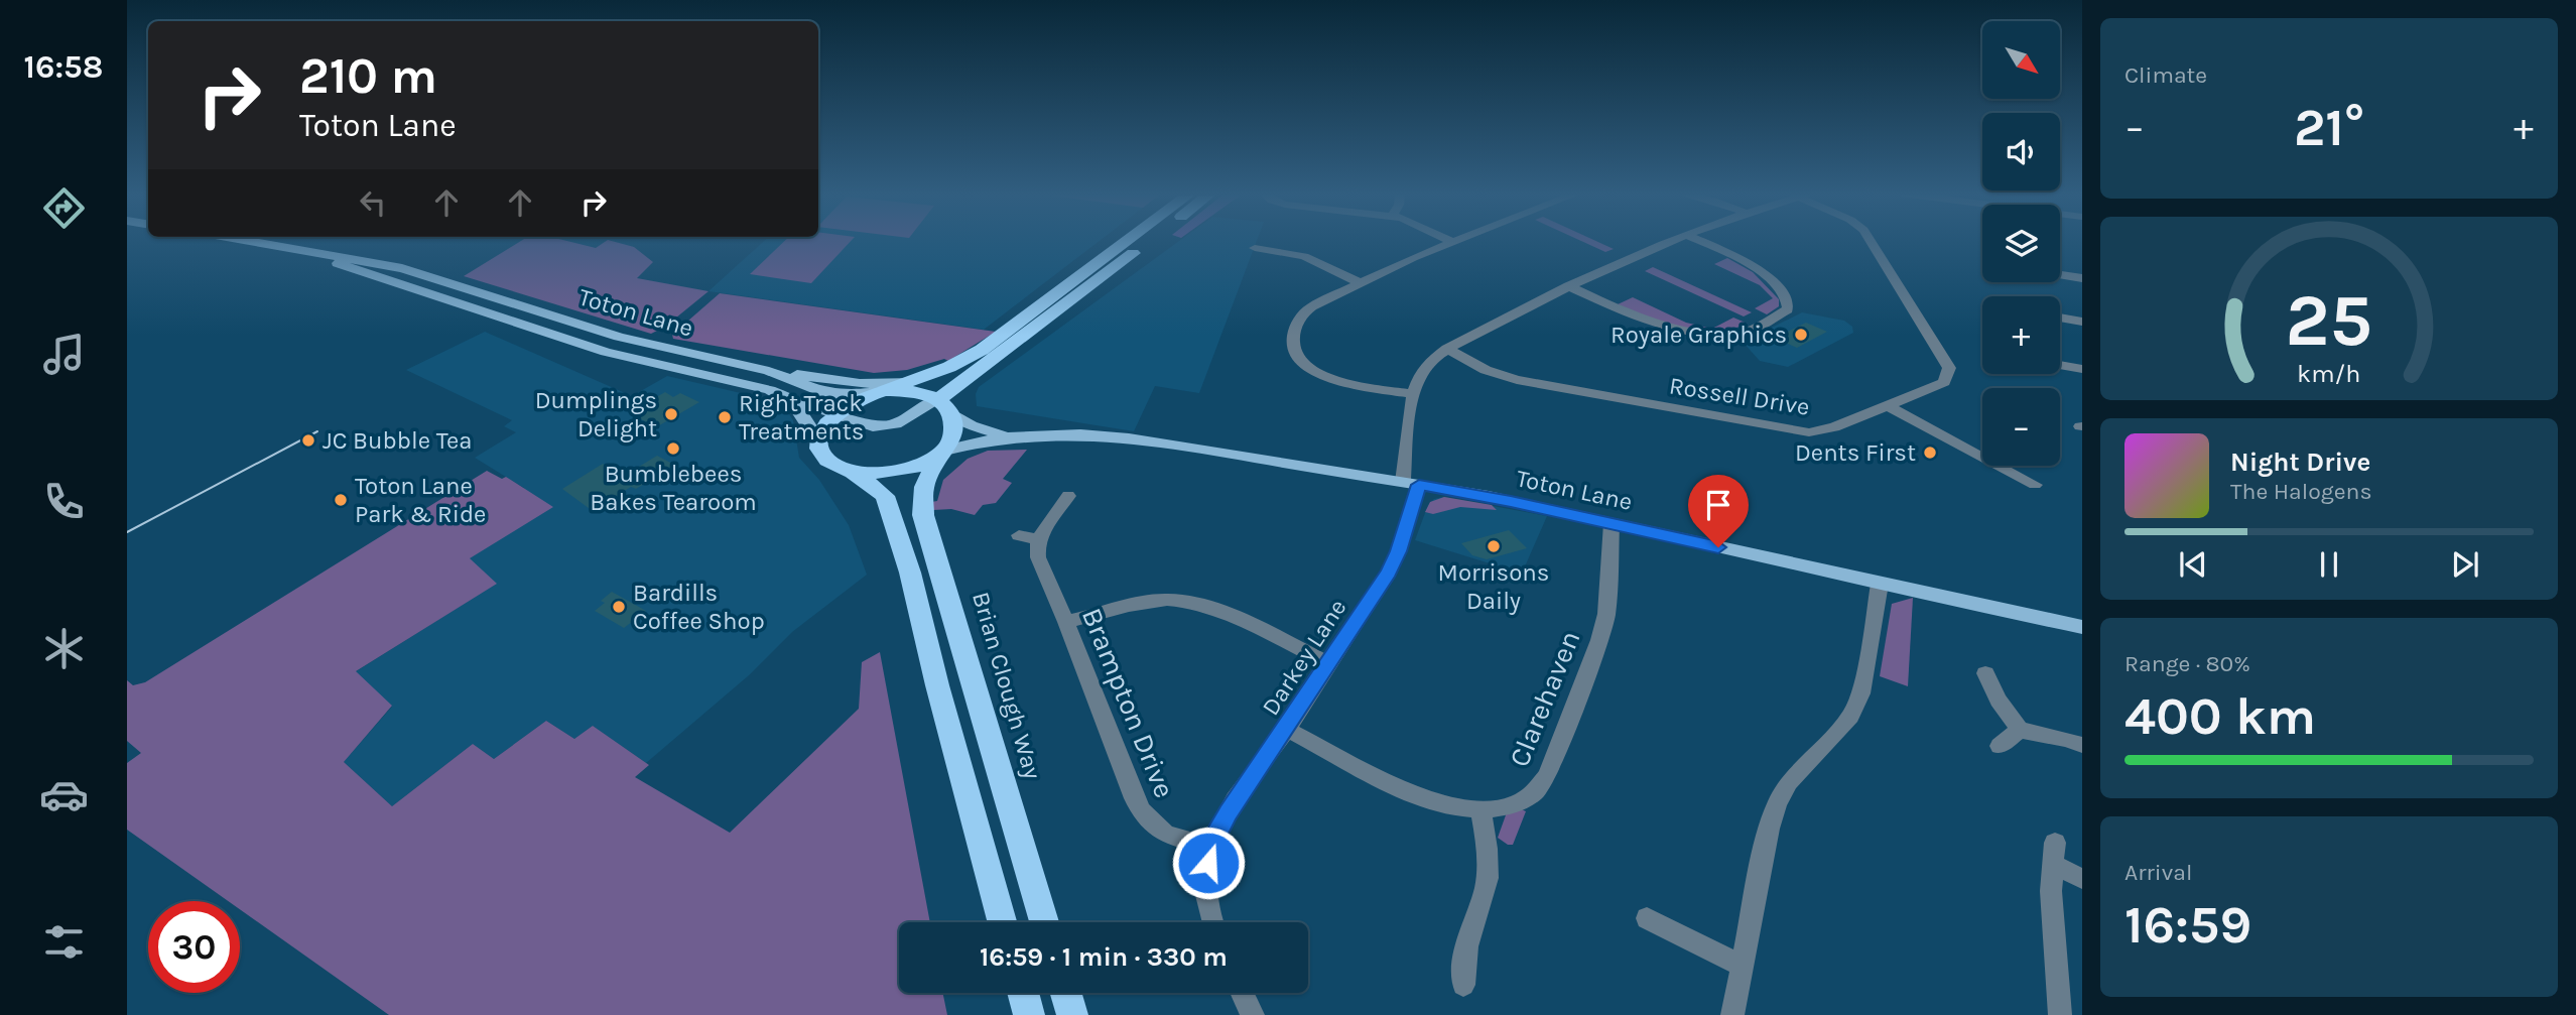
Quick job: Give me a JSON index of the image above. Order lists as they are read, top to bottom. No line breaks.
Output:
{"streets":{"highway":["Brian Clough Way"],"main road":["Toton Lane"],"street":["Rossell Drive","Darkey Lane","Clarehaven","Brampton Drive"]},"crossings":[["Toton Lane","Darkey Lane"],["Toton Lane","Brian Clough Way"],["Toton Lane","Clarehaven"],["Rossell Drive","Darkey Lane"],["Darkey Lane","Clarehaven"],["Darkey Lane","Brampton Drive"]],"places":["Royale Graphics","Dumplings Delight","Right Track Treatments","JC Bubble Tea","Bumblebees Bakes Tearoom","Dents First","Toton Lane Park & Ride","Morrisons Daily","Bardills Coffee Shop"],"north":"bottom right","page":{"tabs":"16:58","tile":["Climate",["Range · 80%","400 km"],["Arrival","16:59"]],"map_buttons":["+","−"],"turn":["210 m","Toton Lane"],"heat":["−","21°","+"],"song":["Night Drive","The Halogens"],"limit":"30","trip":"16:59 · 1 min · 330 m","gauge":["25","km/h"]}}
